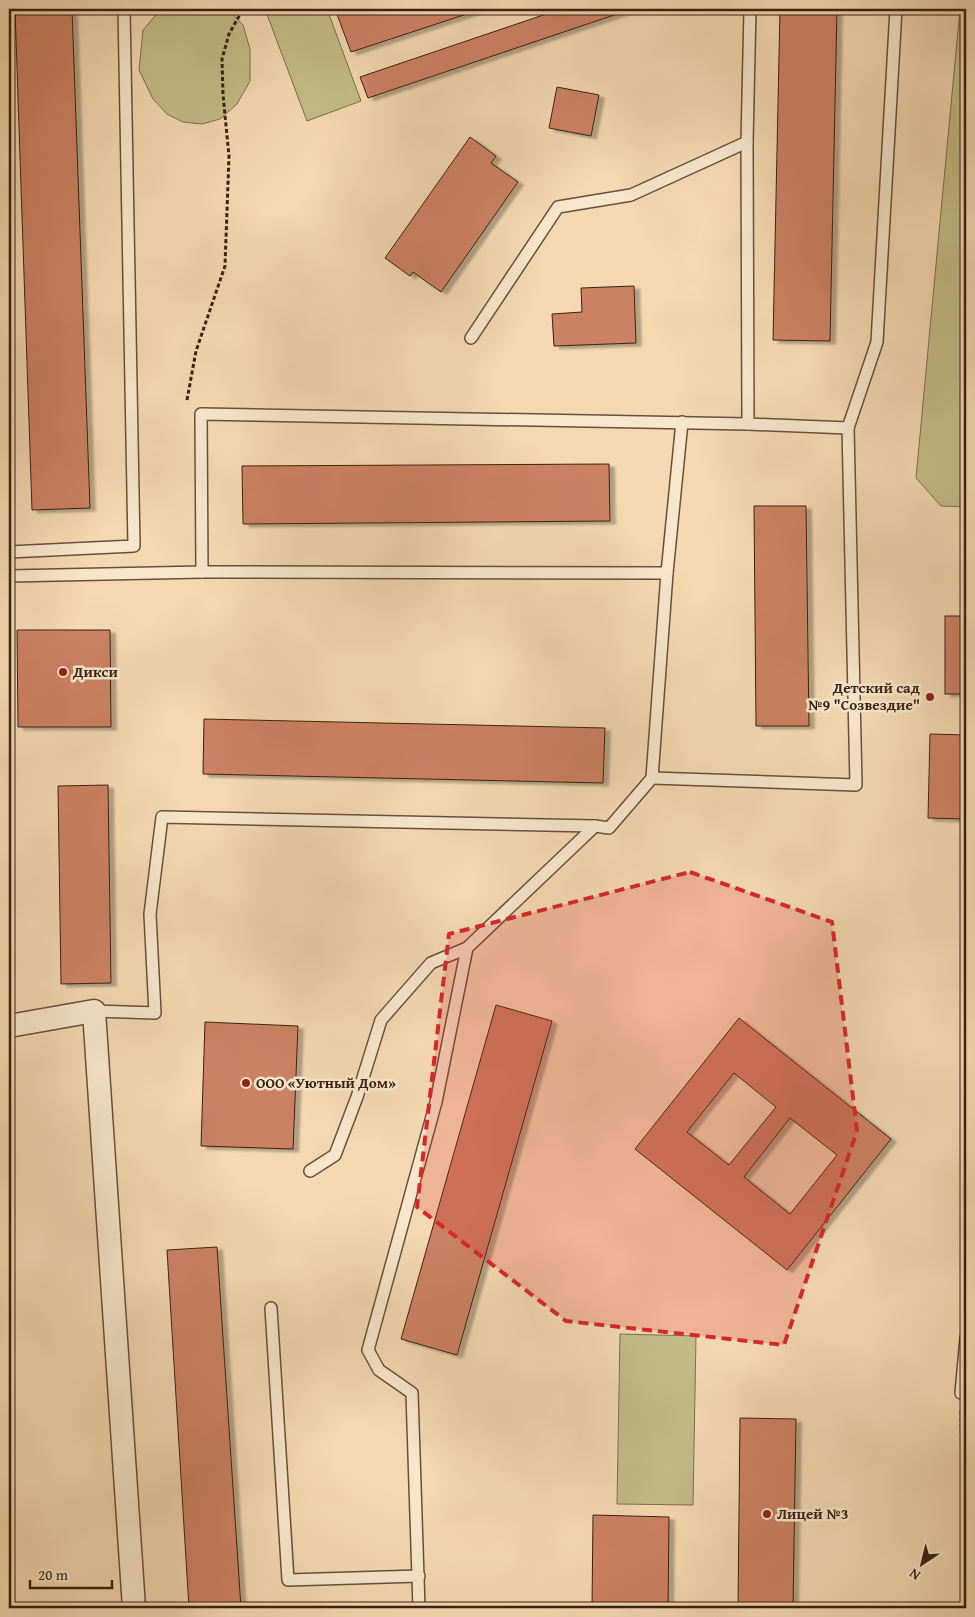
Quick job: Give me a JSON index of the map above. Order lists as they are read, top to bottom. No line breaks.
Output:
{"places":["Дикси","Детский сад №9 \"Созвездие\"","ООО «Уютный Дом»","Лицей №3"],"scale_bar":"20 m","north":"bottom left"}
